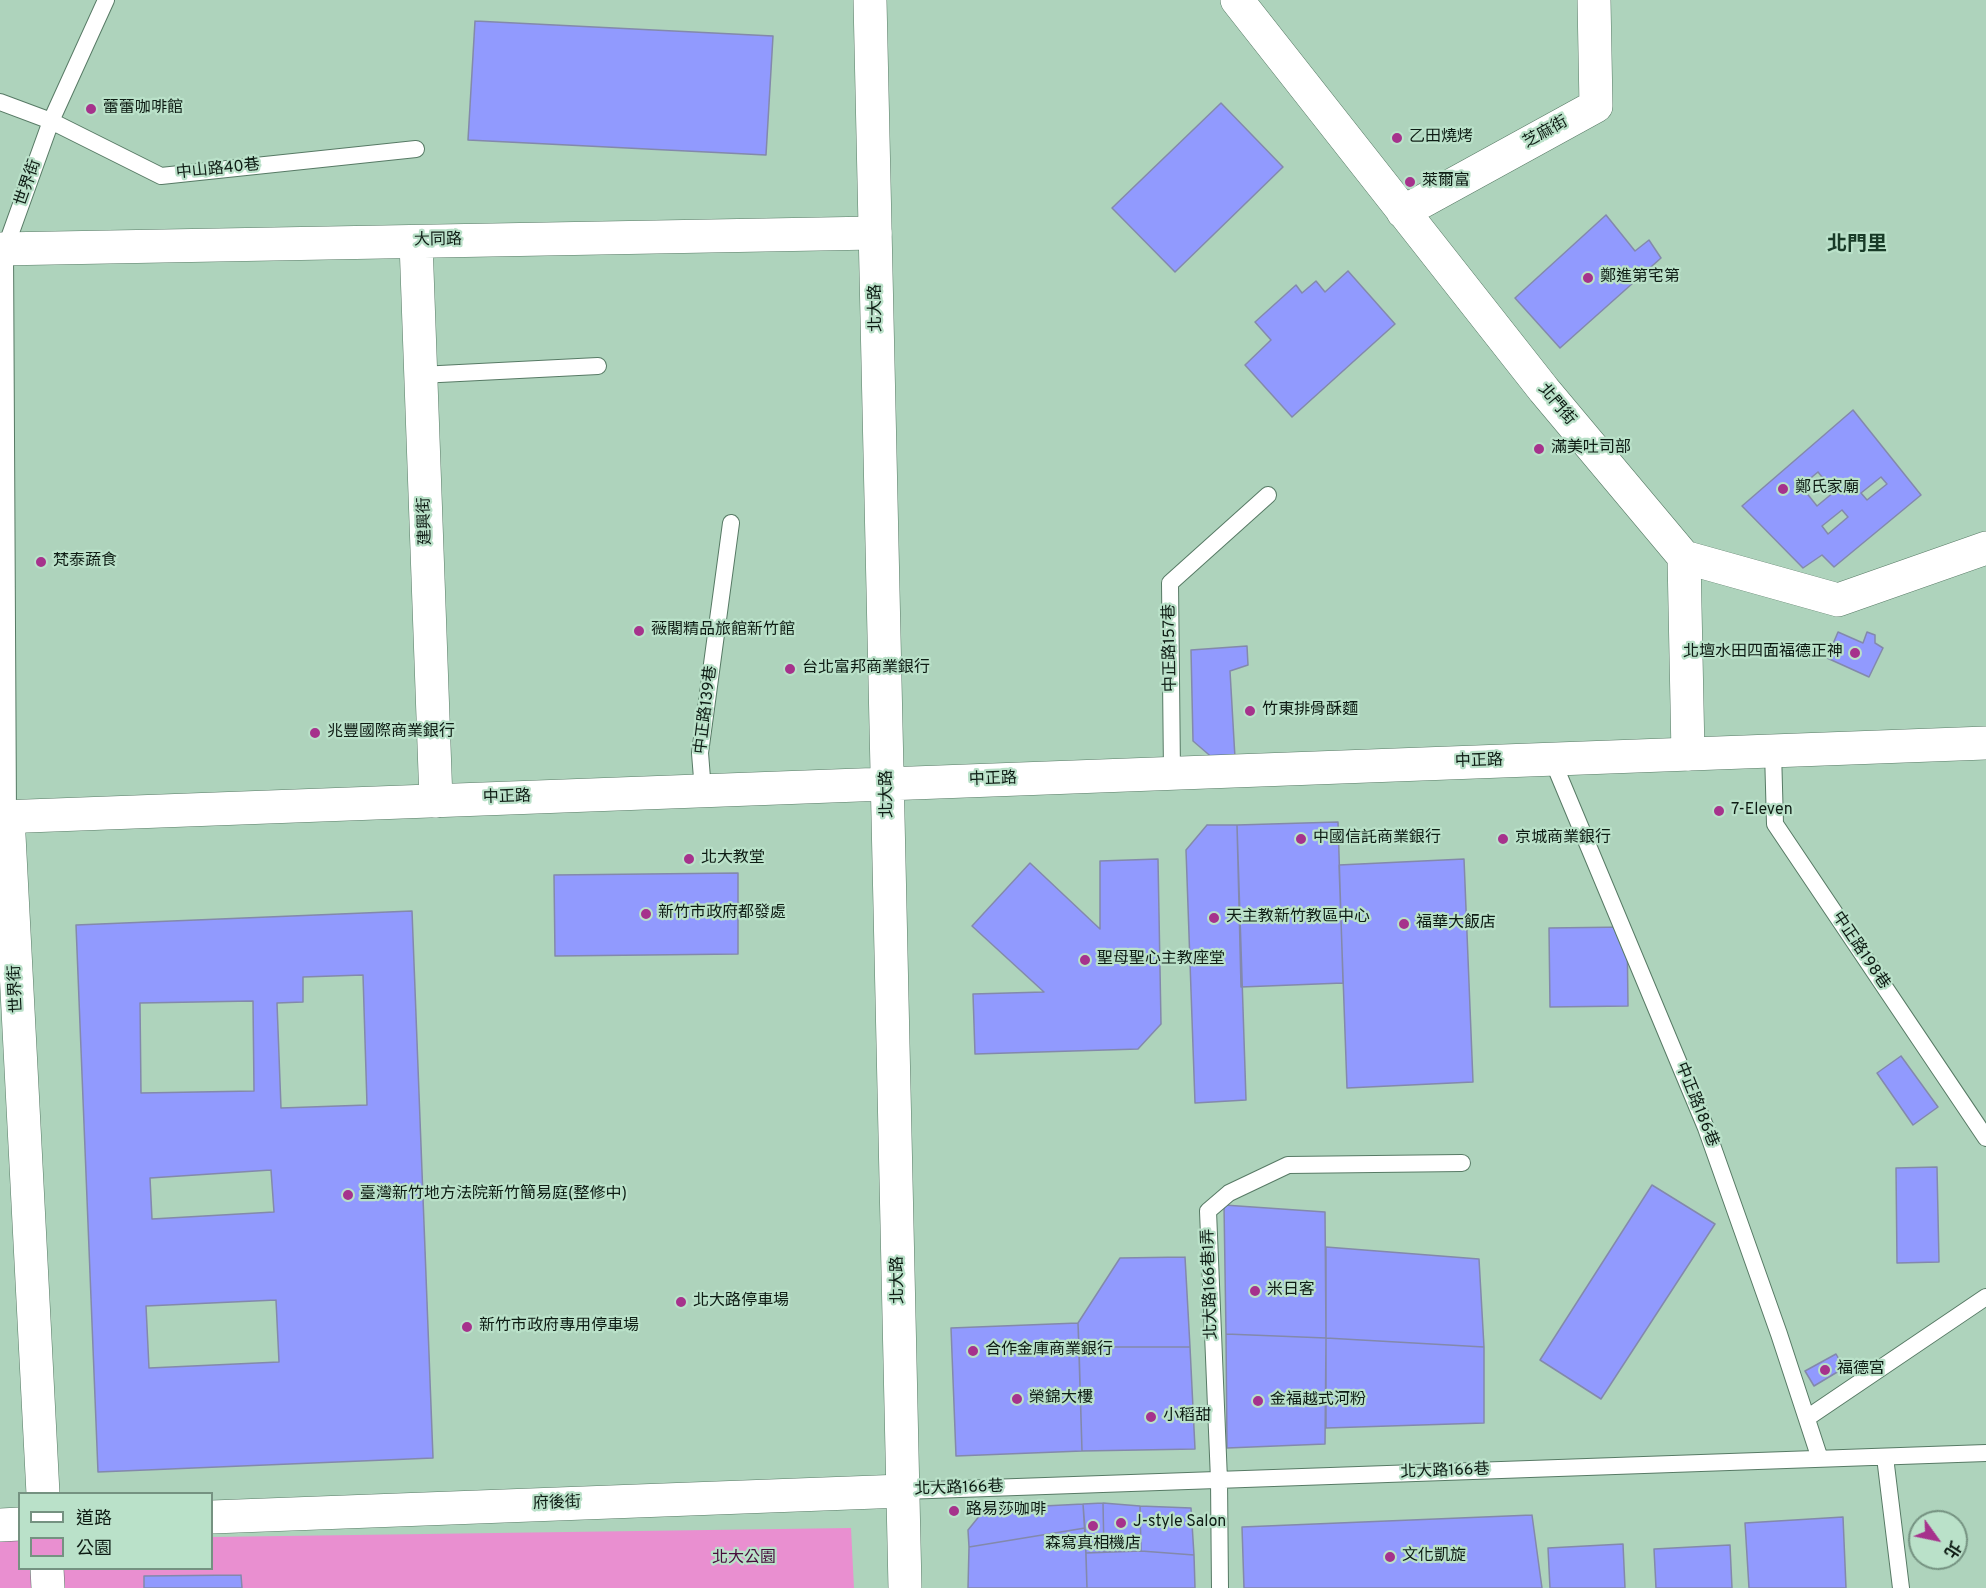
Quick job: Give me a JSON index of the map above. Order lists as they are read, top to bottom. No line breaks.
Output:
{"streets":{"street":["芝麻街","世界街","大同路","北大路","北門街","建興街","中正路","府後街"],"lane":["中山路40巷","中正路157巷","中正路139巷","中正路198巷","中正路186巷","北大路166巷1弄","北大路166巷"]},"crossings":[["芝麻街","北門街"],["中山路40巷","世界街"],["世界街","大同路"],["世界街","中正路"],["大同路","北大路"],["大同路","建興街"],["北大路","中正路"],["北大路","北大路166巷"],["北大路","府後街"],["建興街","中正路"],["中正路157巷","中正路"],["中正路139巷","中正路"],["中正路","中正路198巷"],["中正路","中正路186巷"],["中正路186巷","北大路166巷"],["北大路166巷1弄","北大路166巷"],["北大路166巷","府後街"]],"districts":["北門里"],"parks":["北大公園"],"places":["蕾蕾咖啡館","乙田燒烤","萊爾富","鄭進第宅第","滿美吐司部","鄭氏家廟","梵泰蔬食","薇閣精品旅館新竹館","北壇水田四面福德正神","台北富邦商業銀行","竹東排骨酥麵","兆豐國際商業銀行","7-Eleven","中國信託商業銀行","京城商業銀行","北大教堂","新竹市政府都發處","天主教新竹教區中心","福華大飯店","聖母聖心主教座堂","臺灣新竹地方法院新竹簡易庭(整修中)","米日客","北大路停車場","新竹市政府專用停車場","合作金庫商業銀行","福德宮","榮錦大樓","金福越式河粉","小稻甜","路易莎咖啡","J-style Salon","森寫真相機店","文化凱旋"],"legend":["道路","公園"],"north":"bottom right"}
